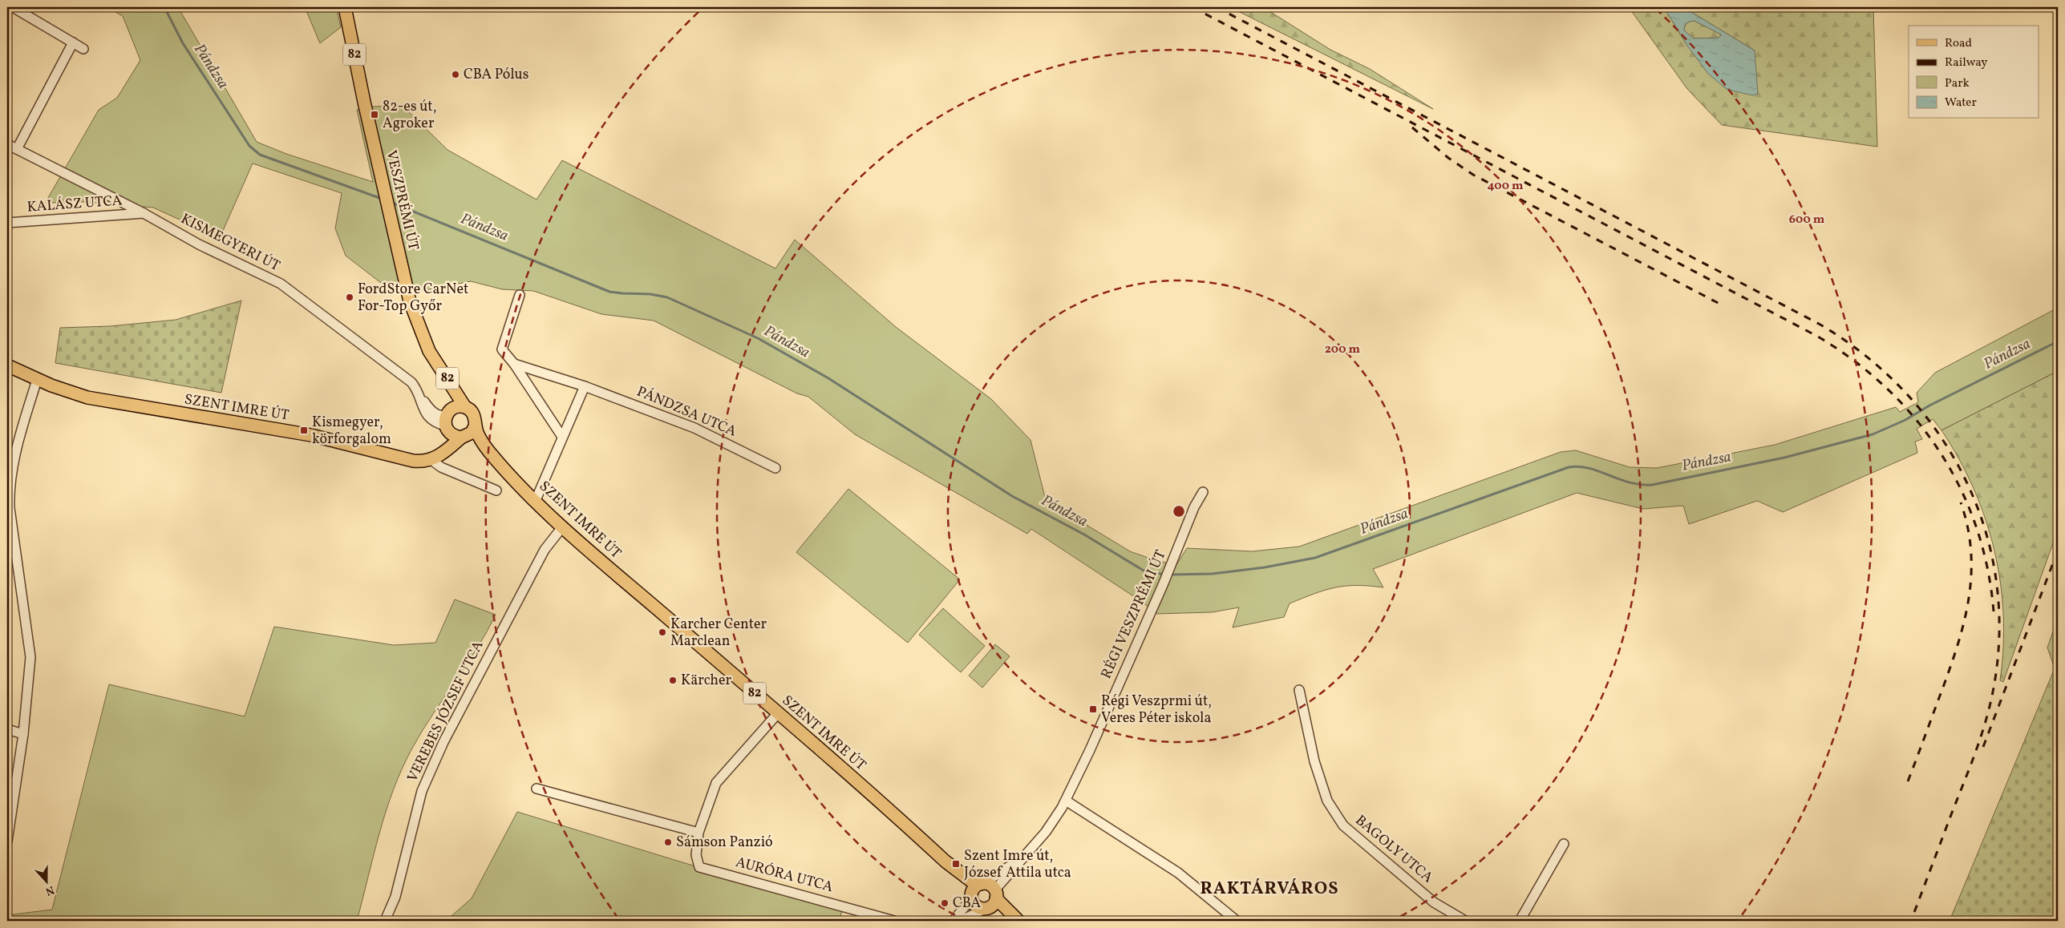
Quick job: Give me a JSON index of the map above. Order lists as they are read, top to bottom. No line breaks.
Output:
{"streets":{"main road":["82","VESZPRÉMI ÚT","SZENT IMRE ÚT"],"street":["KALÁSZ UTCA","KISMEGYERI ÚT","PÁNDZSA UTCA","RÉGI VESZPRÉMI ÚT","VEREBES JÓZSEF UTCA","BAGOLY UTCA","AURÓRA UTCA"]},"crossings":[["82","VESZPRÉMI ÚT"],["82","KISMEGYERI ÚT"],["82","SZENT IMRE ÚT"],["82","RÉGI VESZPRÉMI ÚT"],["VESZPRÉMI ÚT","KISMEGYERI ÚT"],["VESZPRÉMI ÚT","SZENT IMRE ÚT"],["KALÁSZ UTCA","KISMEGYERI ÚT"],["KISMEGYERI ÚT","SZENT IMRE ÚT"],["SZENT IMRE ÚT","RÉGI VESZPRÉMI ÚT"],["SZENT IMRE ÚT","VEREBES JÓZSEF UTCA"]],"districts":["RAKTÁRVÁROS"],"water":["Pándzsa"],"places":{"other":["CBA Pólus","FordStore CarNet For-Top Győr","Karcher Center Marclean","Kärcher","Sámson Panzió","CBA"],"transit":["82-es út, Agroker","Kismegyer, körforgalom","Régi Veszprmi út, Veres Péter iskola","Szent Imre út, József Attila utca"]},"legend":["Road","Railway","Park","Water"],"north":"bottom","rings":["400 m","600 m","200 m"]}
